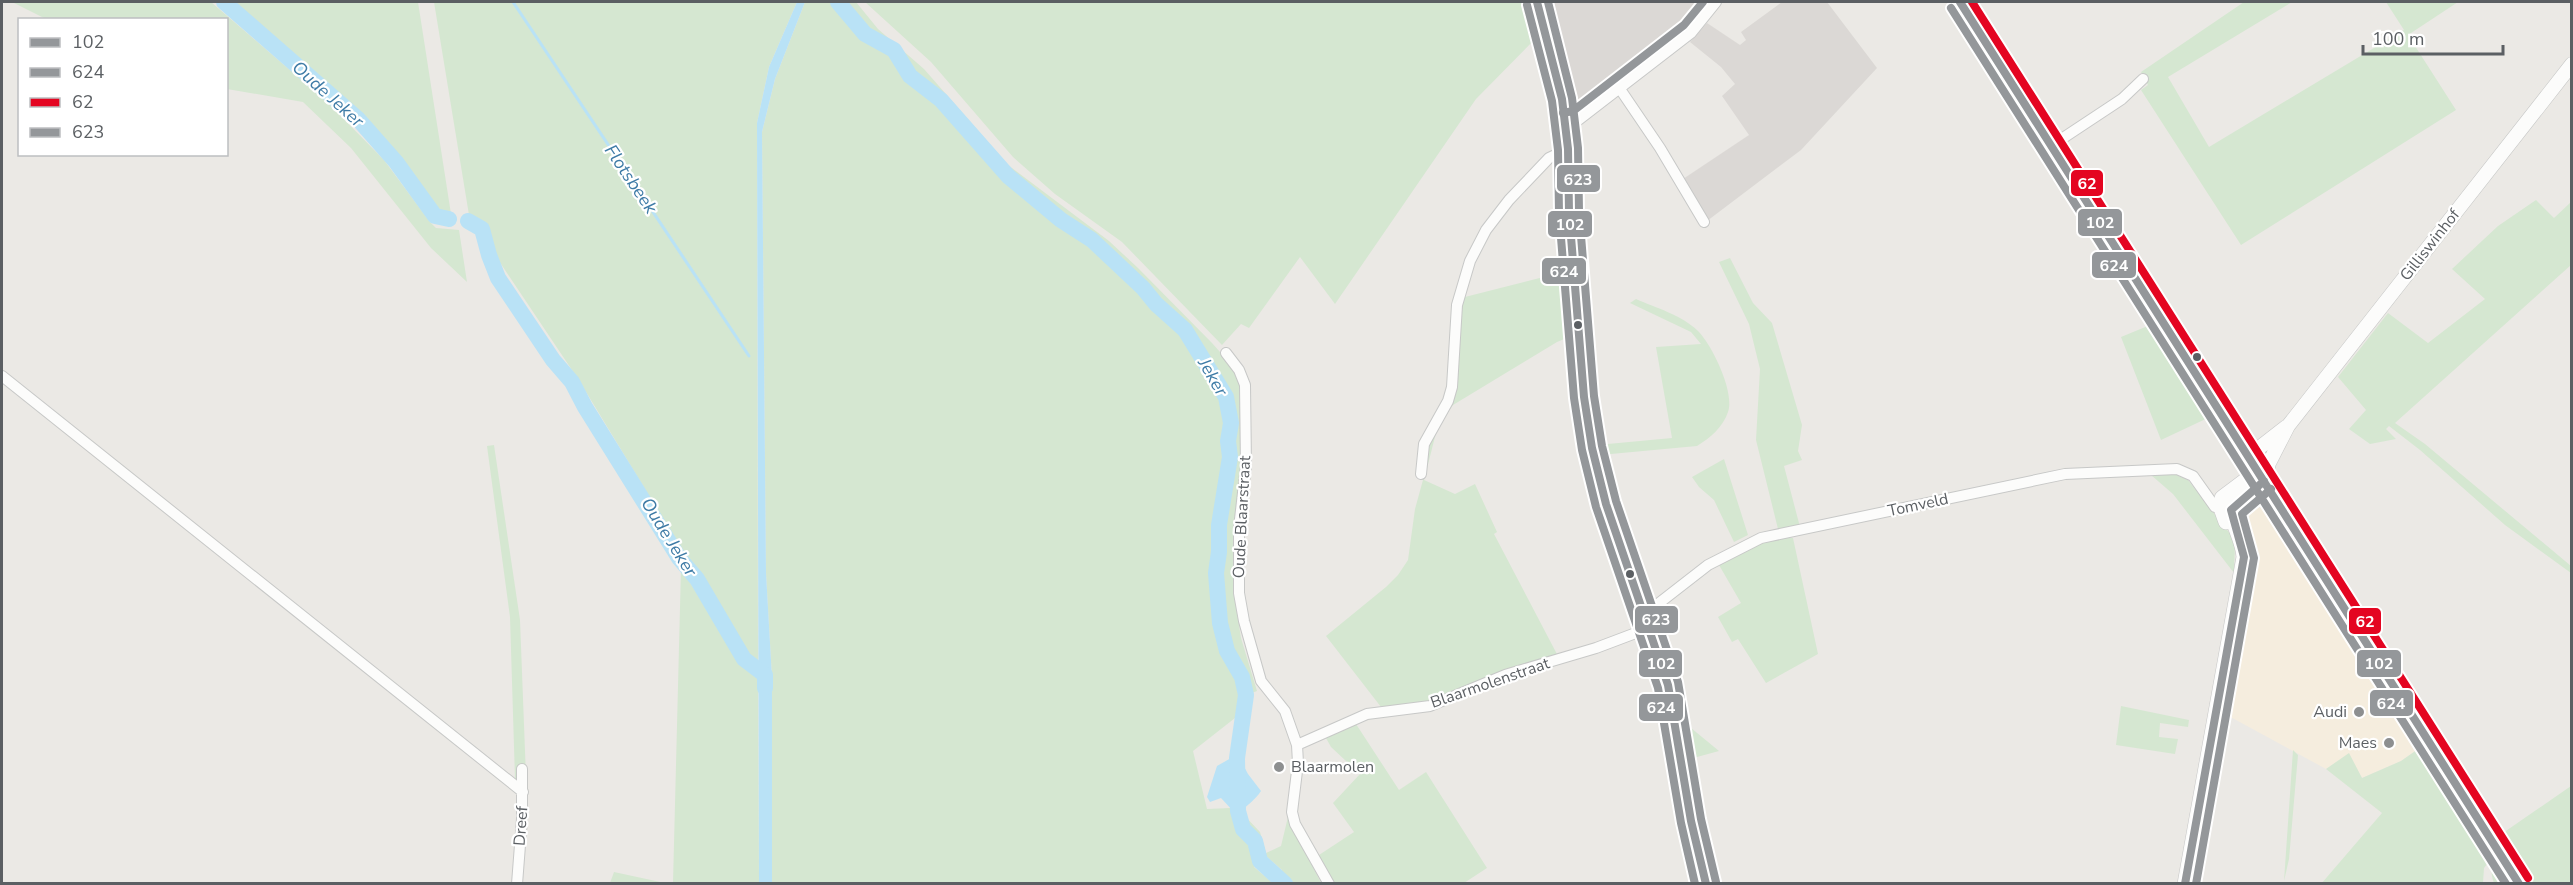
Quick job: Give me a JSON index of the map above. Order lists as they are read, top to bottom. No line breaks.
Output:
{"streets":{"main road":["Gilliswinhof"],"street":["Tomveld","Oude Blaarstraat","Blaarmolenstraat","Dreef"]},"crossings":[["Gilliswinhof","Tomveld"],["Oude Blaarstraat","Blaarmolenstraat"]],"water":["Oude Jeker","Flotsbeek","Jeker"],"places":["Audi","Maes","Blaarmolen"],"lines":["transit line 102","transit line 62","transit line 623","transit line 624"],"legend":["102","624","62","623"],"scale_bar":"100 m"}
